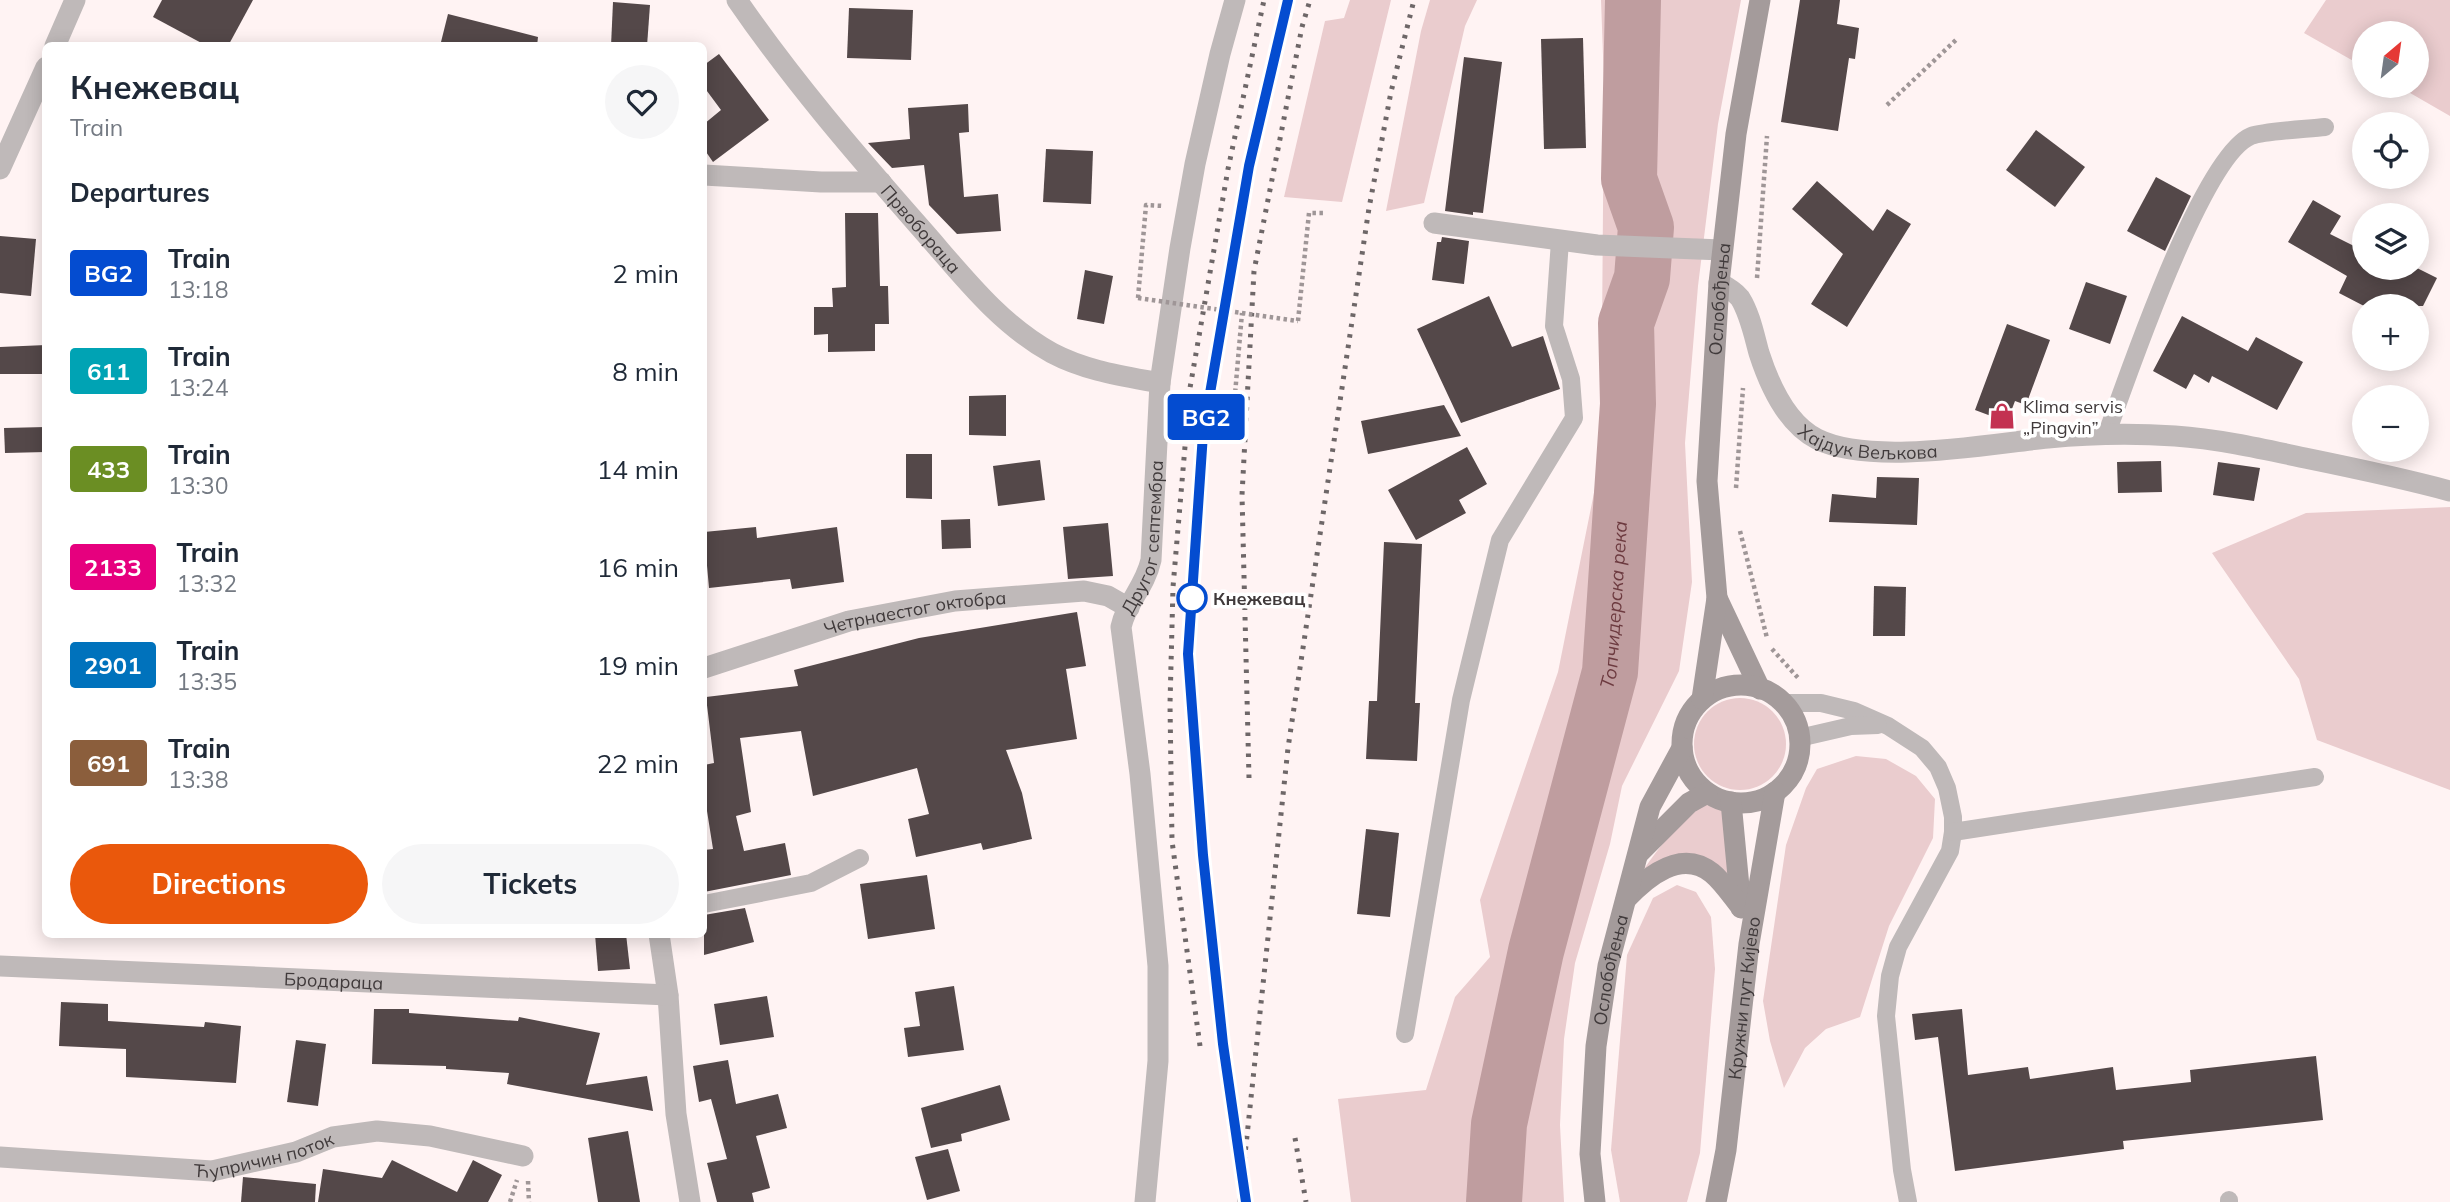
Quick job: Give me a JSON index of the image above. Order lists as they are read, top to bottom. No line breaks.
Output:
{"streets":{"main road":["Ослобођења","Кружни пут Кијево"],"street":["Првобораца","Хајдук Вељкова","Другог септембра","Четрнаестог октобра","Бродараца","Ћупричин поток"]},"crossings":[["Првобораца","Другог септембра"],["Ослобођења","Хајдук Вељкова"],["Ослобођења","Кружни пут Кијево"],["Другог септембра","Четрнаестог октобра"]],"water":["Топчидерска река"],"places":{"shop":["Klima servis „Pingvin”"],"other":["Кнежевац"]},"north":"top right","page":{"on_map":"BG2","map_buttons":["+","−"],"heading":[["Кнежевац","Train"],"Departures"],"list":[{"mark":"BG2","name":"Train","note":"13:18","value":"2 min"},{"mark":"611","name":"Train","note":"13:24","value":"8 min"},{"mark":"433","name":"Train","note":"13:30","value":"14 min"},{"mark":"2133","name":"Train","note":"13:32","value":"16 min"},{"mark":"2901","name":"Train","note":"13:35","value":"19 min"},{"mark":"691","name":"Train","note":"13:38","value":"22 min"}],"buttons":["Directions","Tickets"]}}
